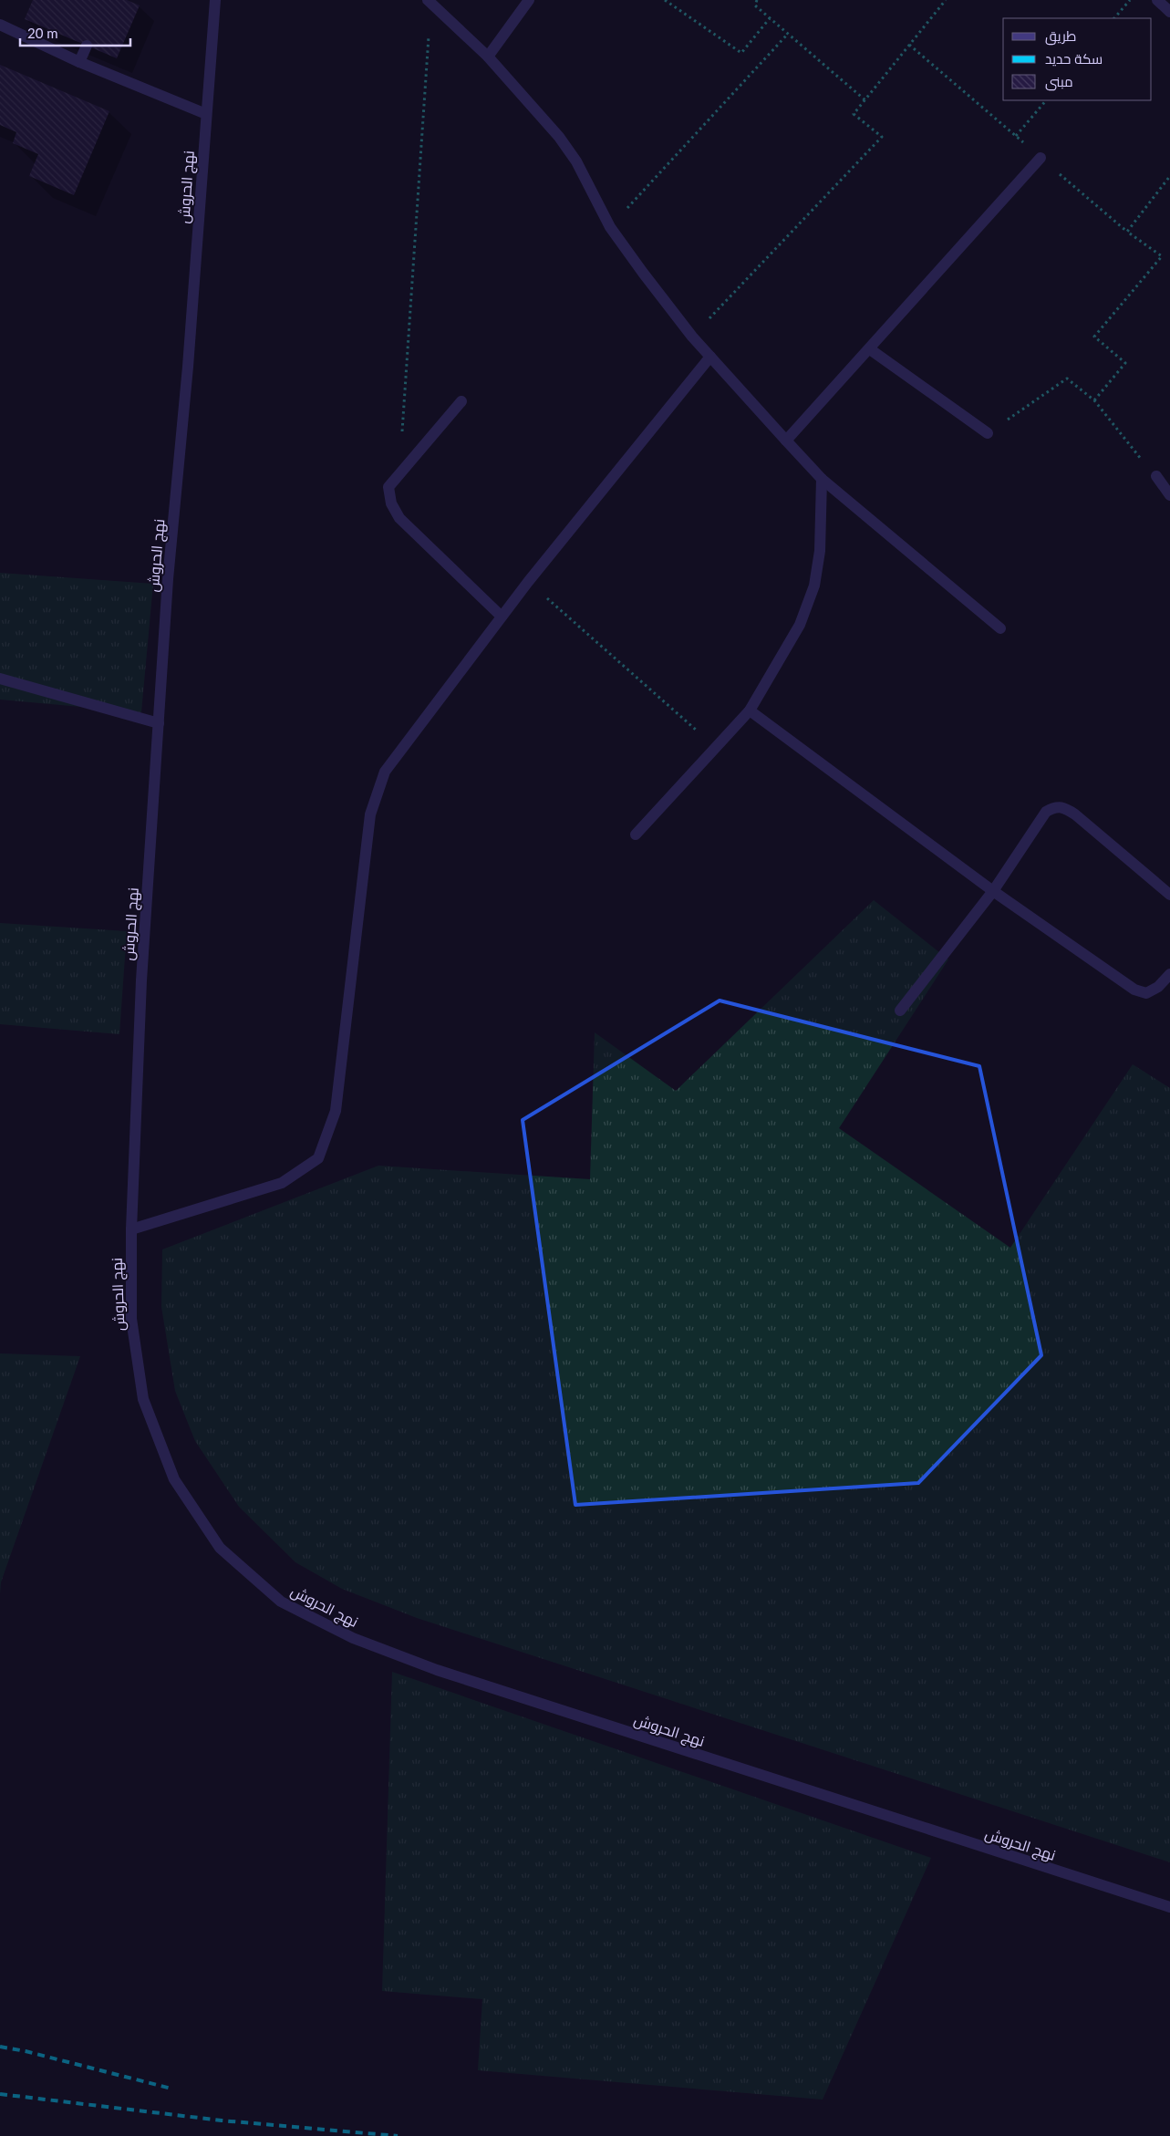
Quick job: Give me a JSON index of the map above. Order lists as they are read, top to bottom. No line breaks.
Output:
{"streets":{"street":["نهج الحروش"]},"legend":["طريق","سكة حديد","مبنى"],"scale_bar":"20 m"}
